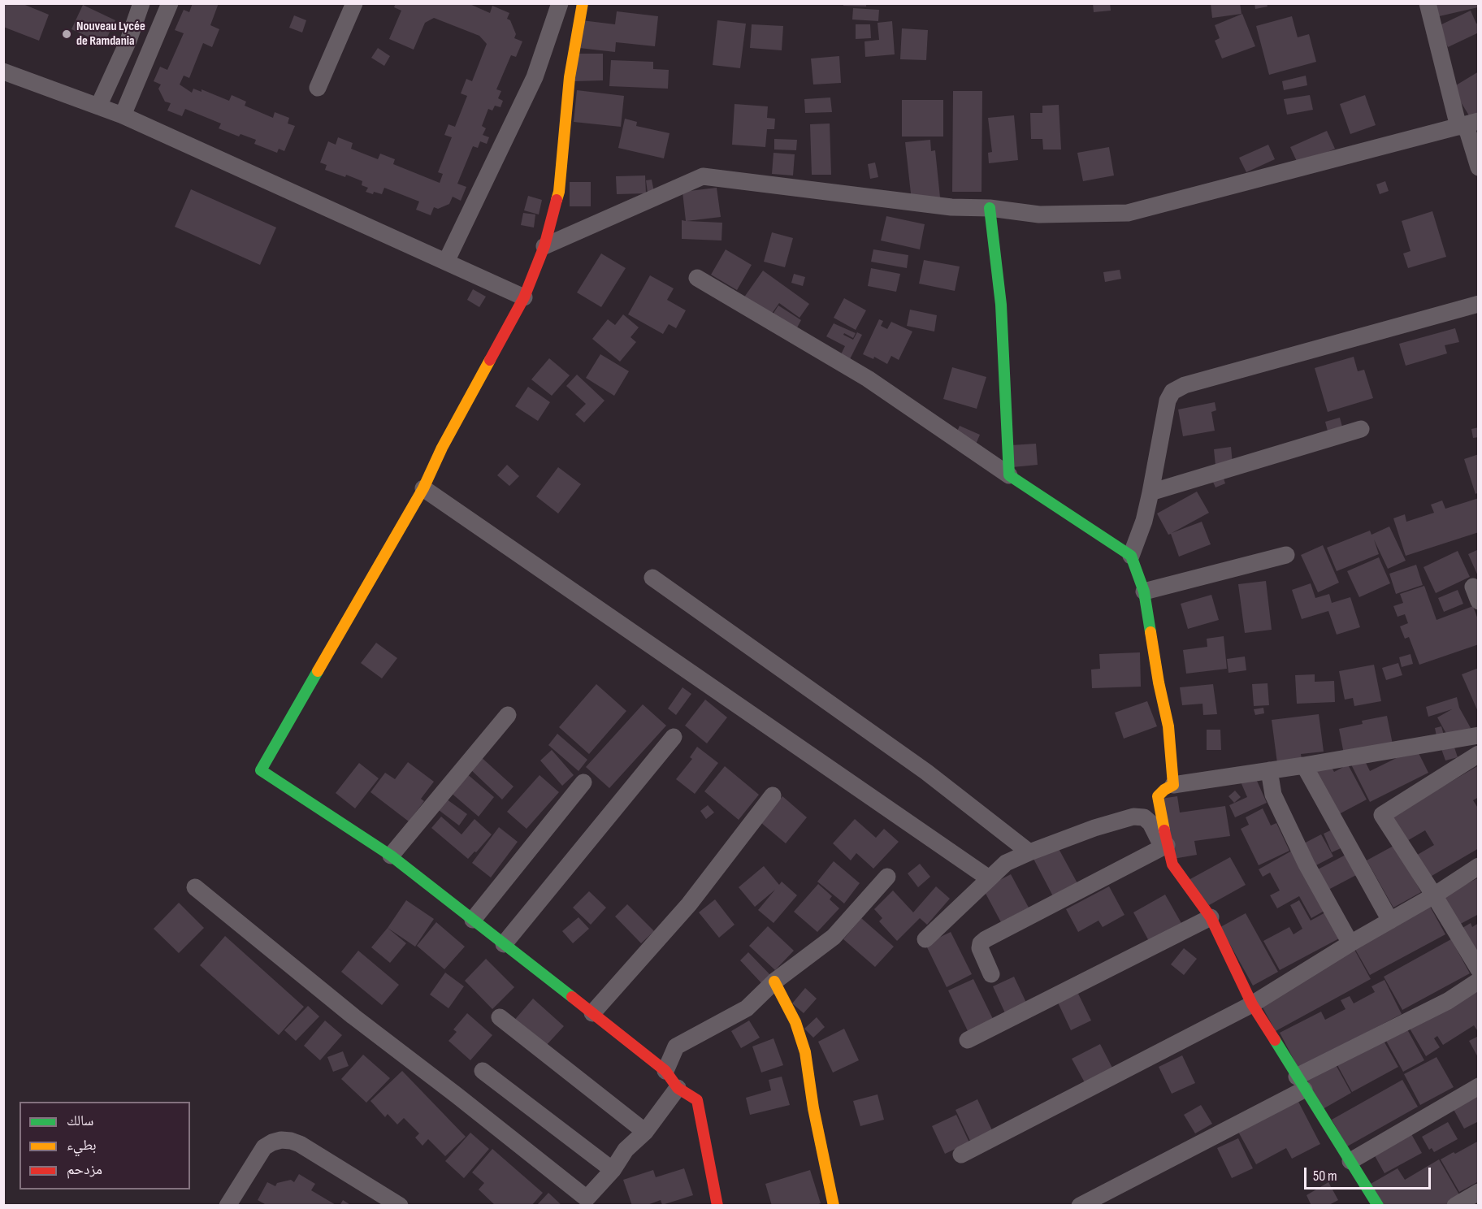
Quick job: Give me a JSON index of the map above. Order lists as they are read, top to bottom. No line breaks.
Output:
{"places":["Nouveau Lycée de Ramdania"],"legend":["سالك","بطيء","مزدحم"],"scale_bar":"50 m"}
